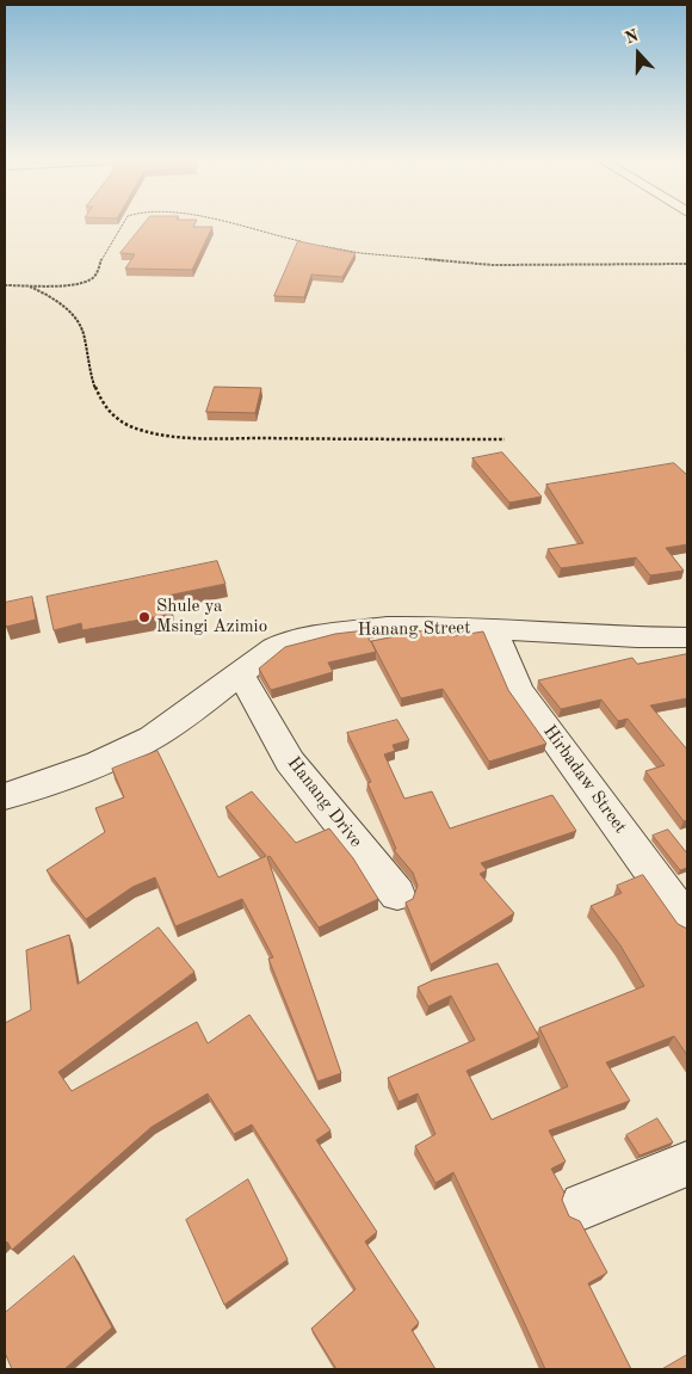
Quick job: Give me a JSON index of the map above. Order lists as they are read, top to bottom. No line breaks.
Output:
{"streets":{"street":["Hanang Street","Hirbadaw Street","Hanang Drive"]},"crossings":[["Hanang Street","Hirbadaw Street"],["Hanang Street","Hanang Drive"]],"places":["Shule ya Msingi Azimio"],"north":"top"}
